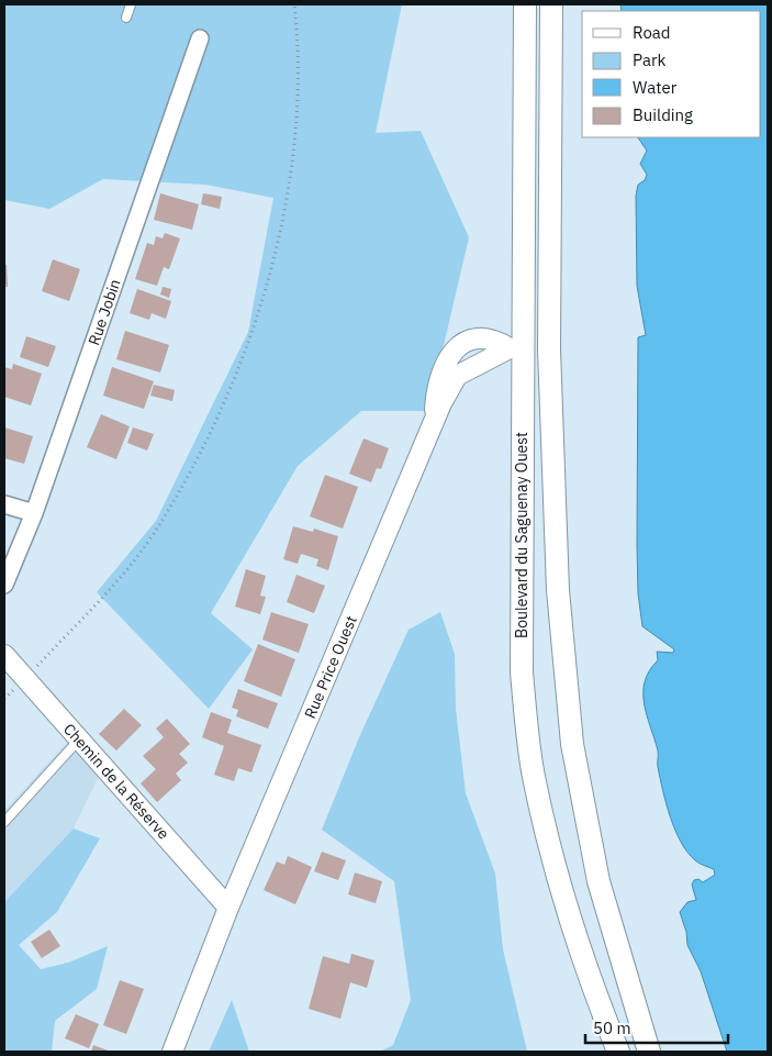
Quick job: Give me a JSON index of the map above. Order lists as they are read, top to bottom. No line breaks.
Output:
{"streets":{"main road":["Boulevard du Saguenay Ouest"],"street":["Rue Jobin","Rue Price Ouest","Chemin de la Réserve"]},"crossings":[["Boulevard du Saguenay Ouest","Rue Price Ouest"],["Rue Price Ouest","Chemin de la Réserve"]],"legend":["Road","Park","Water","Building"],"scale_bar":"50 m"}
